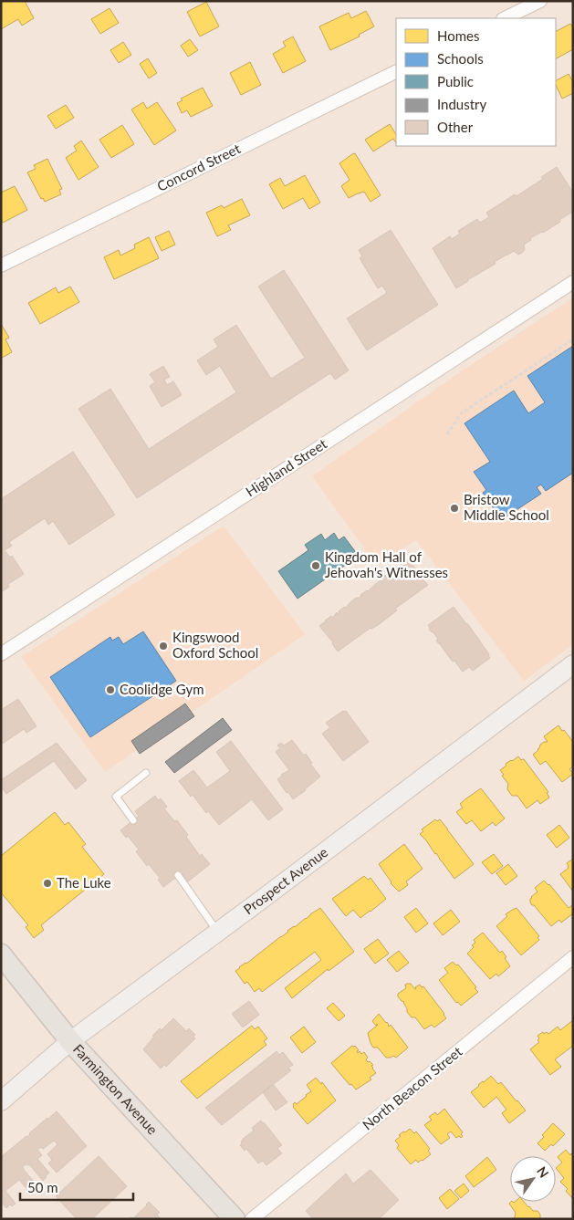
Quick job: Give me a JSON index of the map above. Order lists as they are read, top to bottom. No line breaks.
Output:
{"streets":{"main road":["Prospect Avenue","Farmington Avenue"],"street":["Concord Street","Highland Street","North Beacon Street"]},"crossings":[["Prospect Avenue","Farmington Avenue"]],"places":["Bristow Middle School","Kingdom Hall of Jehovah's Witnesses","Kingswood Oxford School","Coolidge Gym","The Luke"],"legend":["Homes","Schools","Public","Industry","Other"],"scale_bar":"50 m","north":"top right"}
